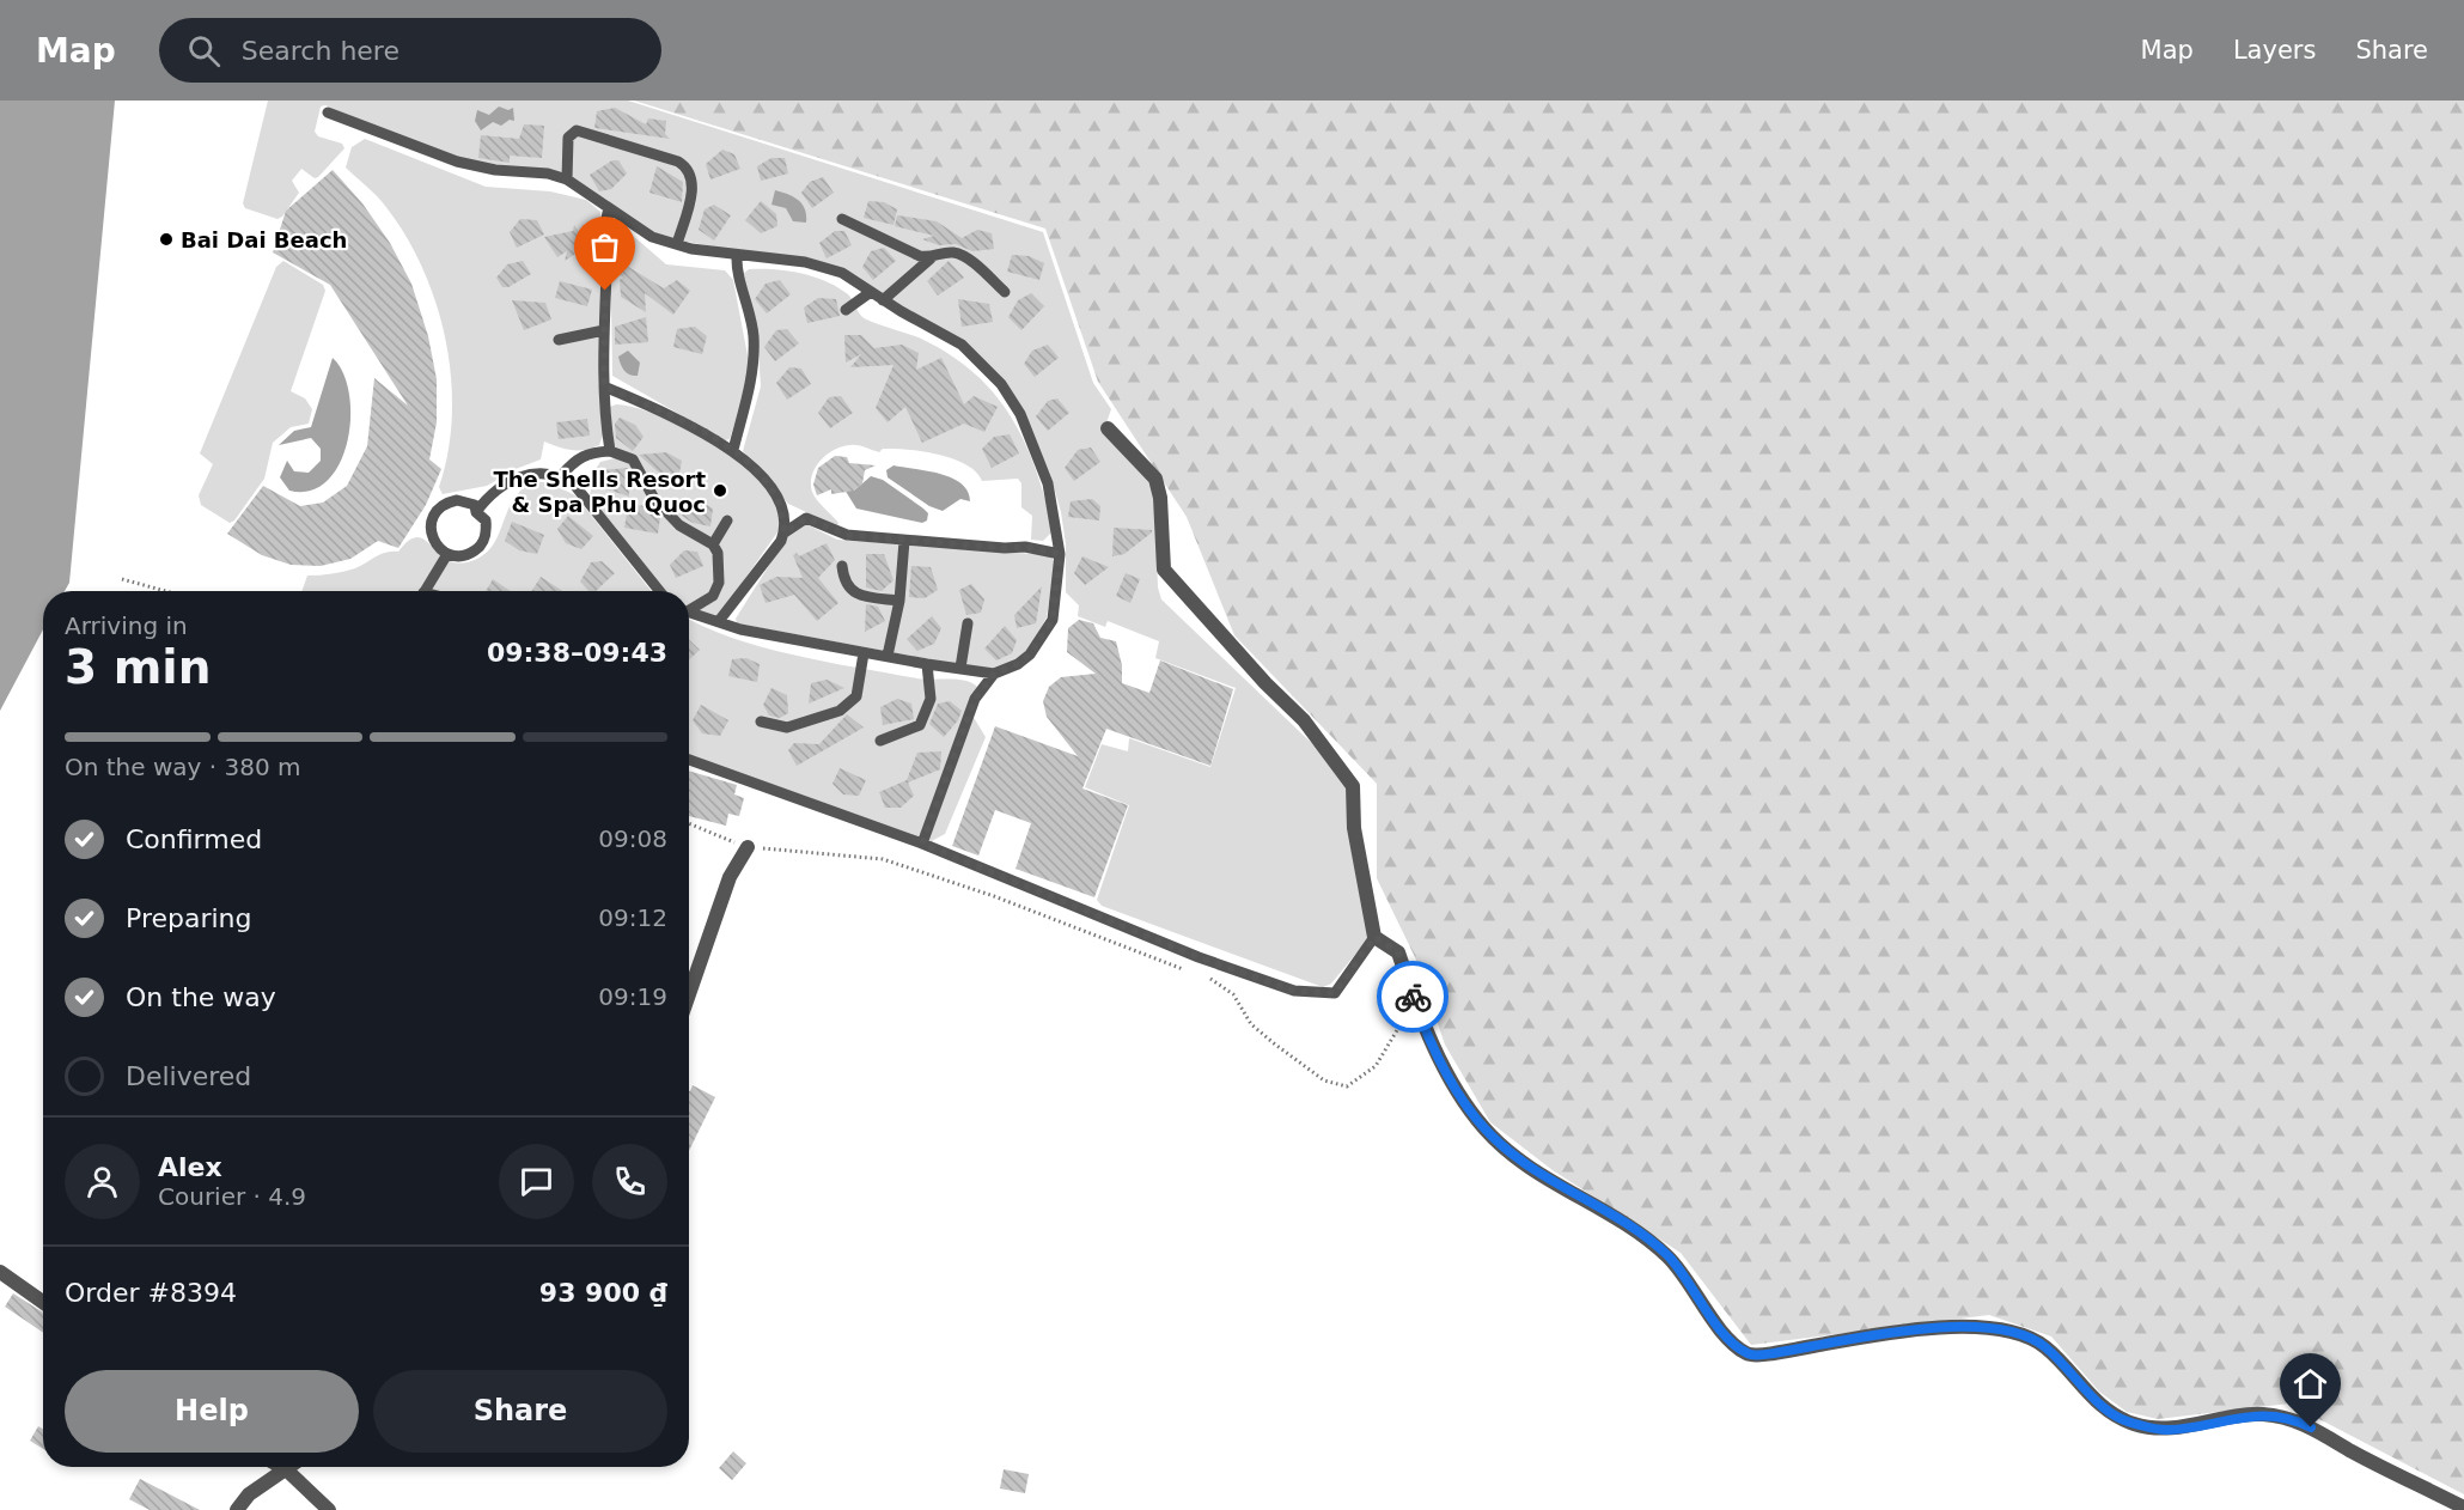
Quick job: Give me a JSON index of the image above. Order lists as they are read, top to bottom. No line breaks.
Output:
{"places":["Bai Dai Beach","The Shells Resort & Spa Phu Quoc"],"page":{"header":"Map","search":"Search here","nav":["Map","Layers","Share"],"heading":["3 min","Arriving in","09:38–09:43"],"panel":["Alex","Courier · 4.9","Order #8394","93 900 ₫"],"bar":"On the way · 380 m","list":[["Confirmed","09:08"],["Preparing","09:12"],["On the way","09:19"],"Delivered"],"buttons":["Help","Share"]}}
